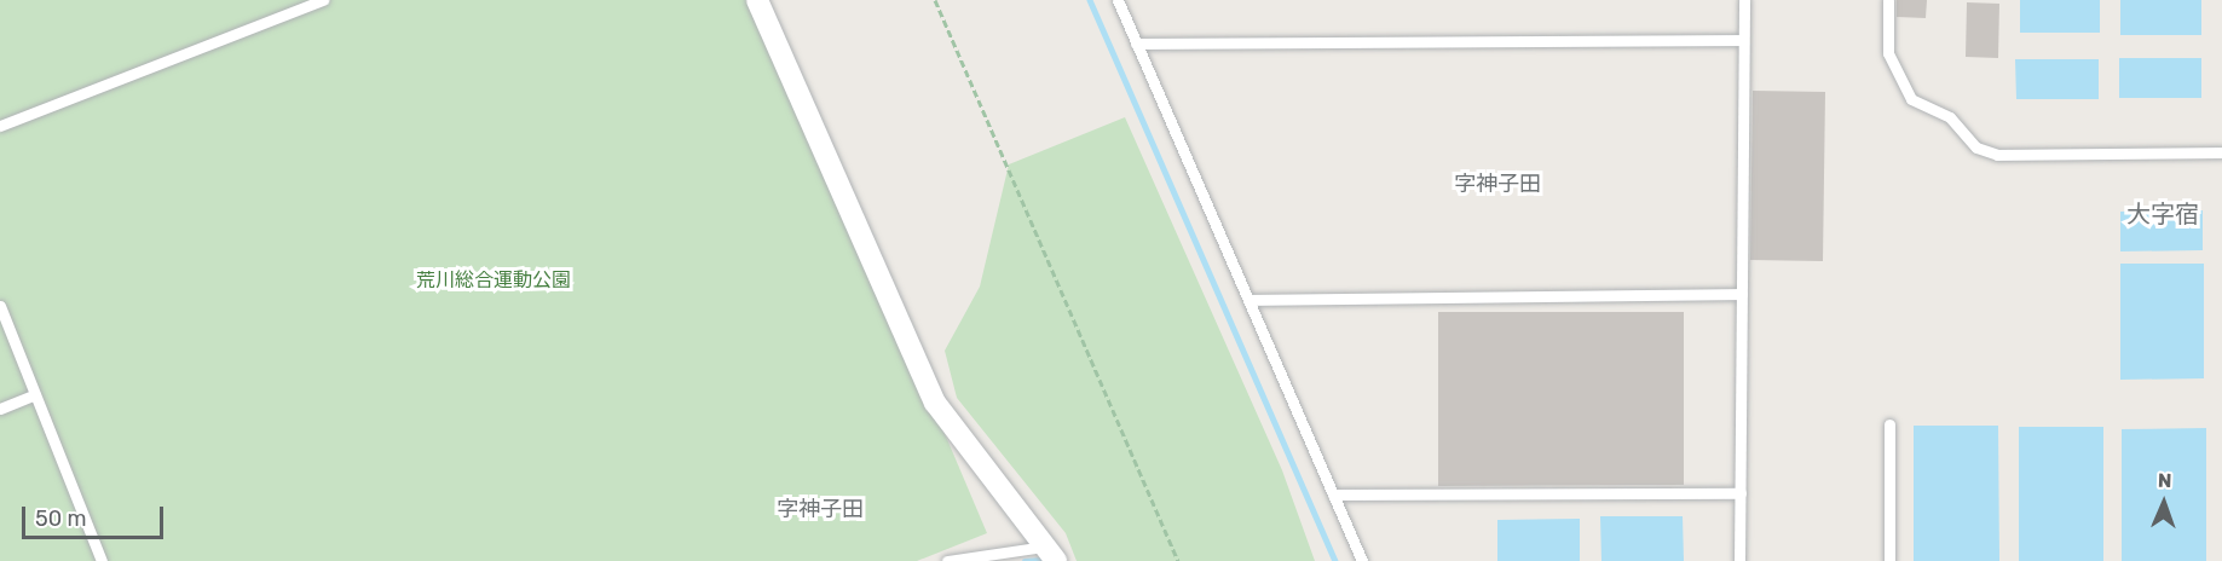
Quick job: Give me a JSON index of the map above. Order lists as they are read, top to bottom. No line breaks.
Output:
{"districts":["字神子田","大字宿","字神子田"],"parks":["荒川総合運動公園"],"scale_bar":"50 m","north":"top"}
